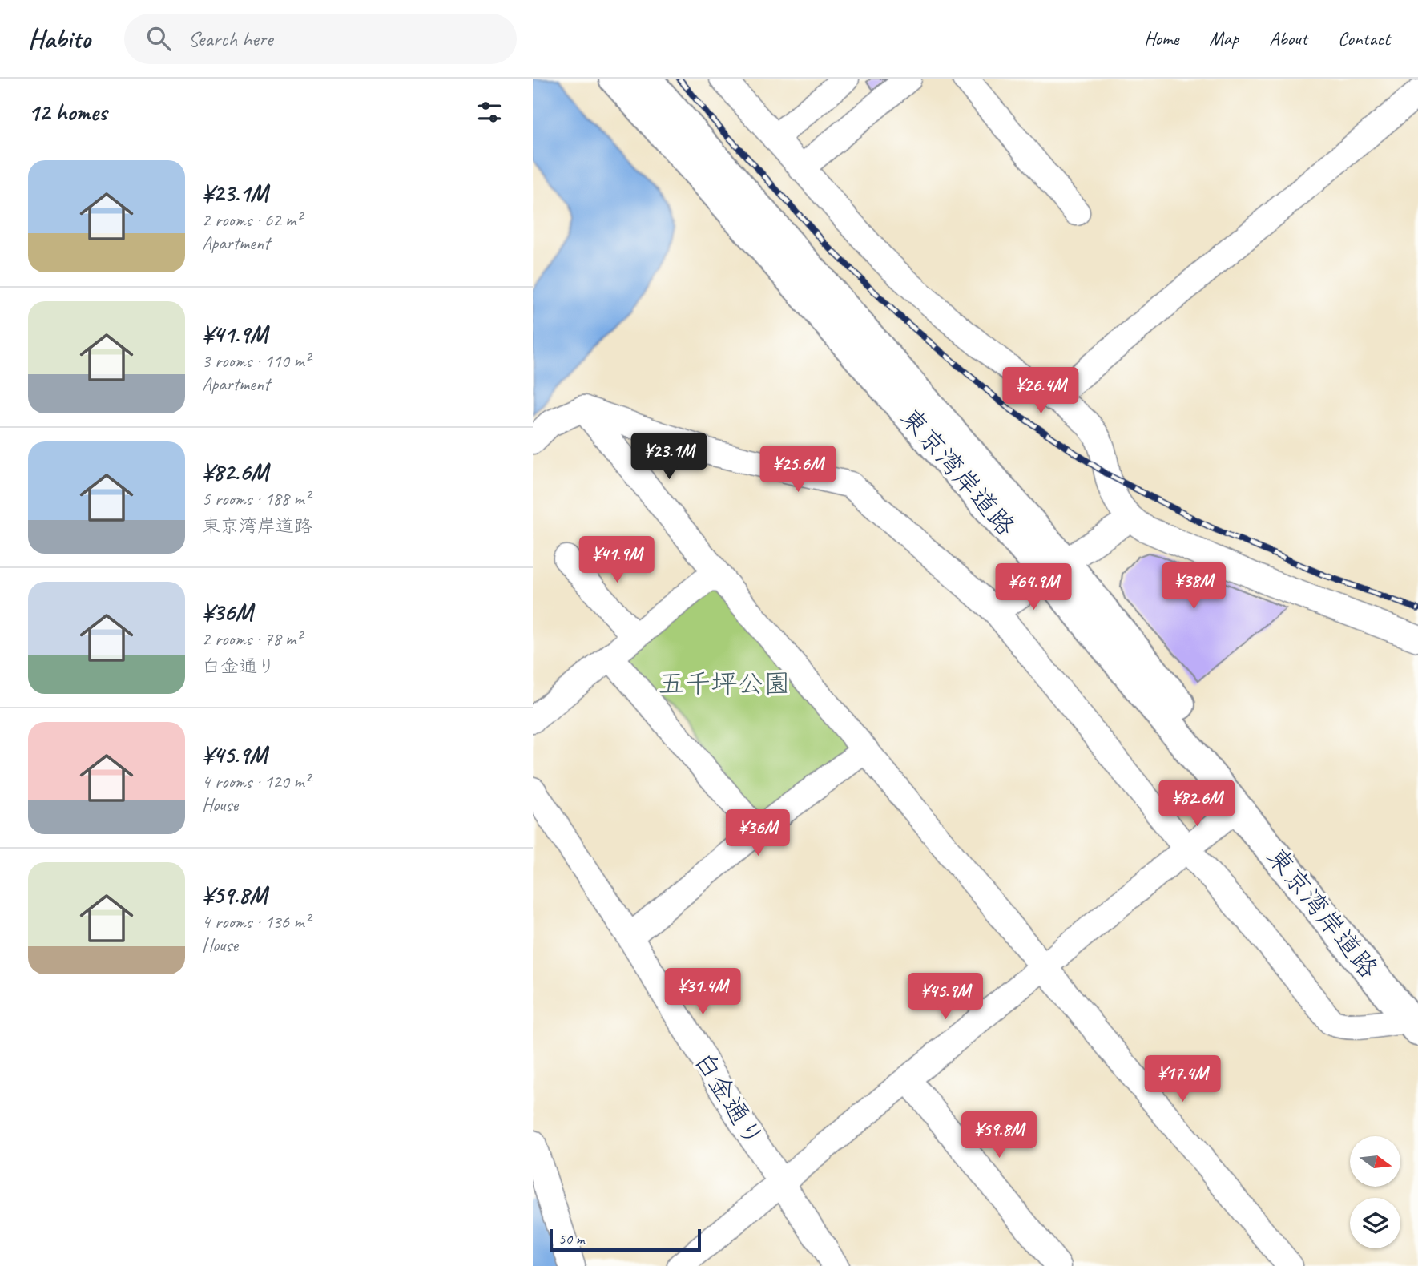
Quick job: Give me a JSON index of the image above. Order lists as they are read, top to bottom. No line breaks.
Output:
{"streets":{"highway":["東京湾岸道路"],"street":["白金通り"]},"parks":["五千坪公園"],"scale_bar":"50 m","north":"right","page":{"header":"Habito","search":"Search here","nav":["Home","Map","About","Contact"],"heading":"12 homes","list":[{"name":"¥23.1M","note":"2 rooms · 62 m² · Apartment"},{"name":"¥41.9M","note":"3 rooms · 110 m² · Apartment"},{"name":"¥82.6M","note":"5 rooms · 188 m² · 東京湾岸道路"},{"name":"¥36M","note":"2 rooms · 78 m² · 白金通り"},{"name":"¥45.9M","note":"4 rooms · 120 m² · House"},{"name":"¥59.8M","note":"4 rooms · 136 m² · House"}],"price":["¥26.4M","¥23.1M","¥25.6M","¥41.9M","¥38M","¥64.9M","¥82.6M","¥36M","¥31.4M","¥45.9M","¥17.4M","¥59.8M"],"scale":"50 m"}}
